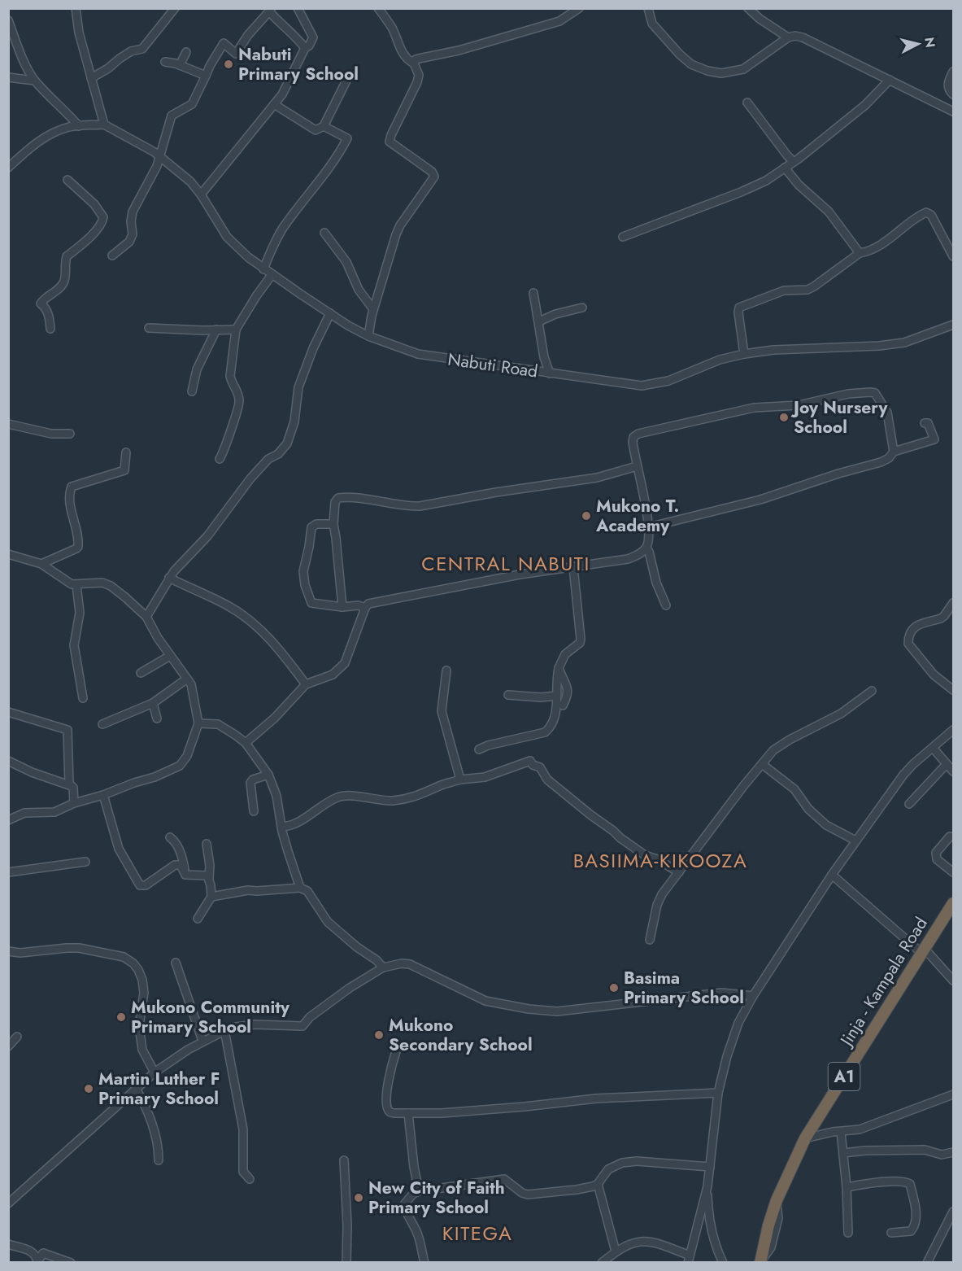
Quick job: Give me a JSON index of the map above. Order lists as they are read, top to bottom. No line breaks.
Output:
{"streets":{"highway":["Jinja - Kampala Road","A1"],"street":["Nabuti Road"]},"districts":["CENTRAL NABUTI","BASIIMA-KIKOOZA","KITEGA"],"places":["Nabuti Primary School","Joy Nursery School","Mukono T. Academy","Basima Primary School","Mukono Community Primary School","Mukono Secondary School","Martin Luther F Primary School","New City of Faith Primary School"],"north":"right"}
